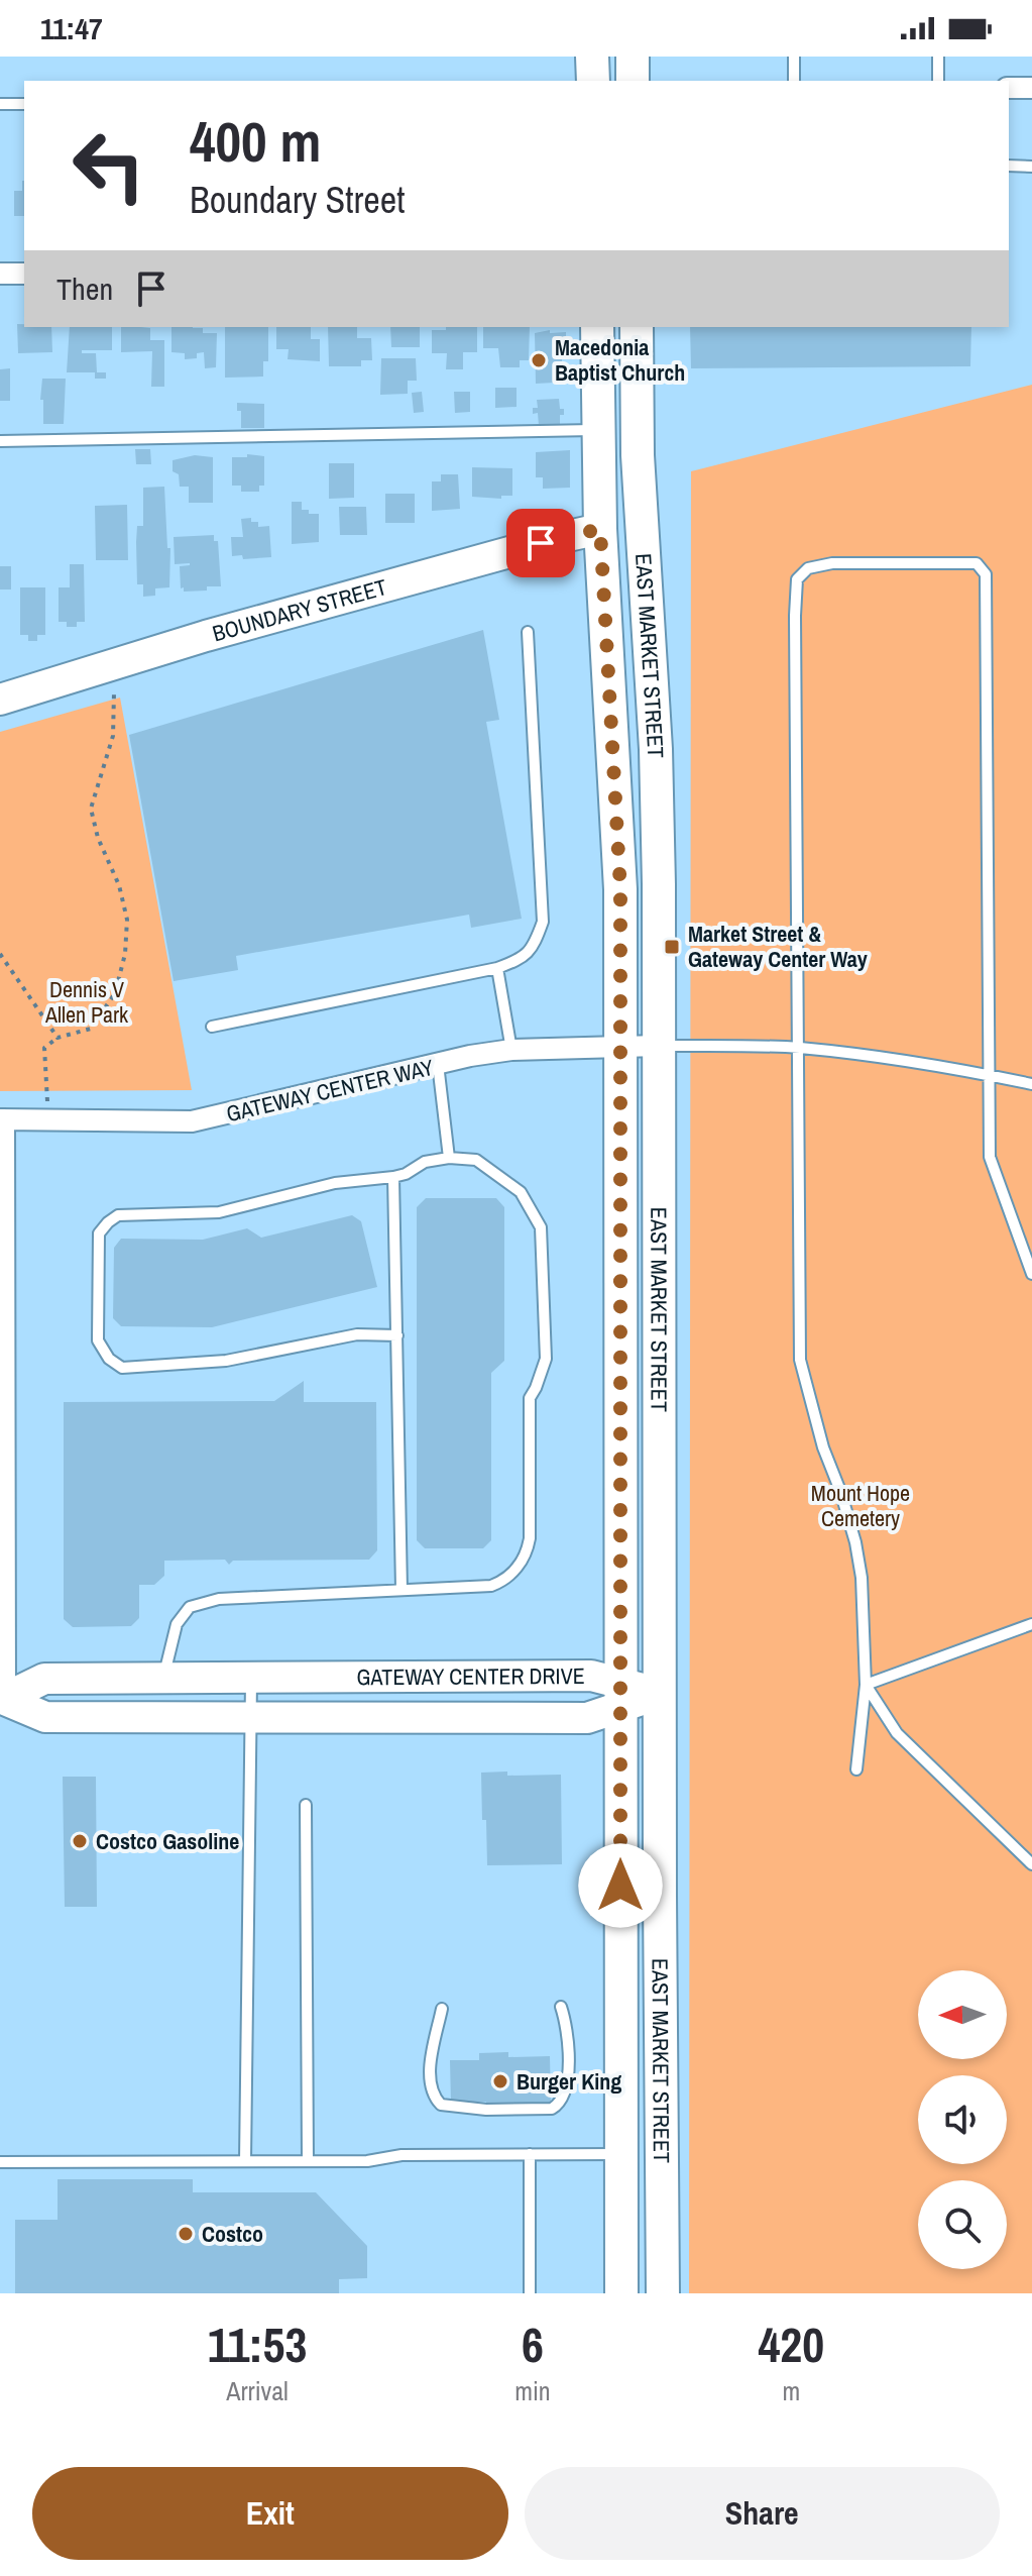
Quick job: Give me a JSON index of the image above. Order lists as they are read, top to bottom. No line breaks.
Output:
{"streets":{"main road":["EAST MARKET STREET"],"street":["BOUNDARY STREET","GATEWAY CENTER WAY","GATEWAY CENTER DRIVE"]},"crossings":[["BOUNDARY STREET","EAST MARKET STREET"],["EAST MARKET STREET","GATEWAY CENTER WAY"],["EAST MARKET STREET","GATEWAY CENTER DRIVE"]],"parks":["Dennis V Allen Park","Mount Hope Cemetery"],"places":{"other":["Macedonia Baptist Church","Costco Gasoline","Burger King","Costco"],"transit":["Market Street & Gateway Center Way"]},"north":"left","page":{"status":"11:47","turn":["400 m","Boundary Street"],"then":"Then","eta":["11:53","Arrival","6","min","420","m"],"buttons":["Exit","Share"]}}
